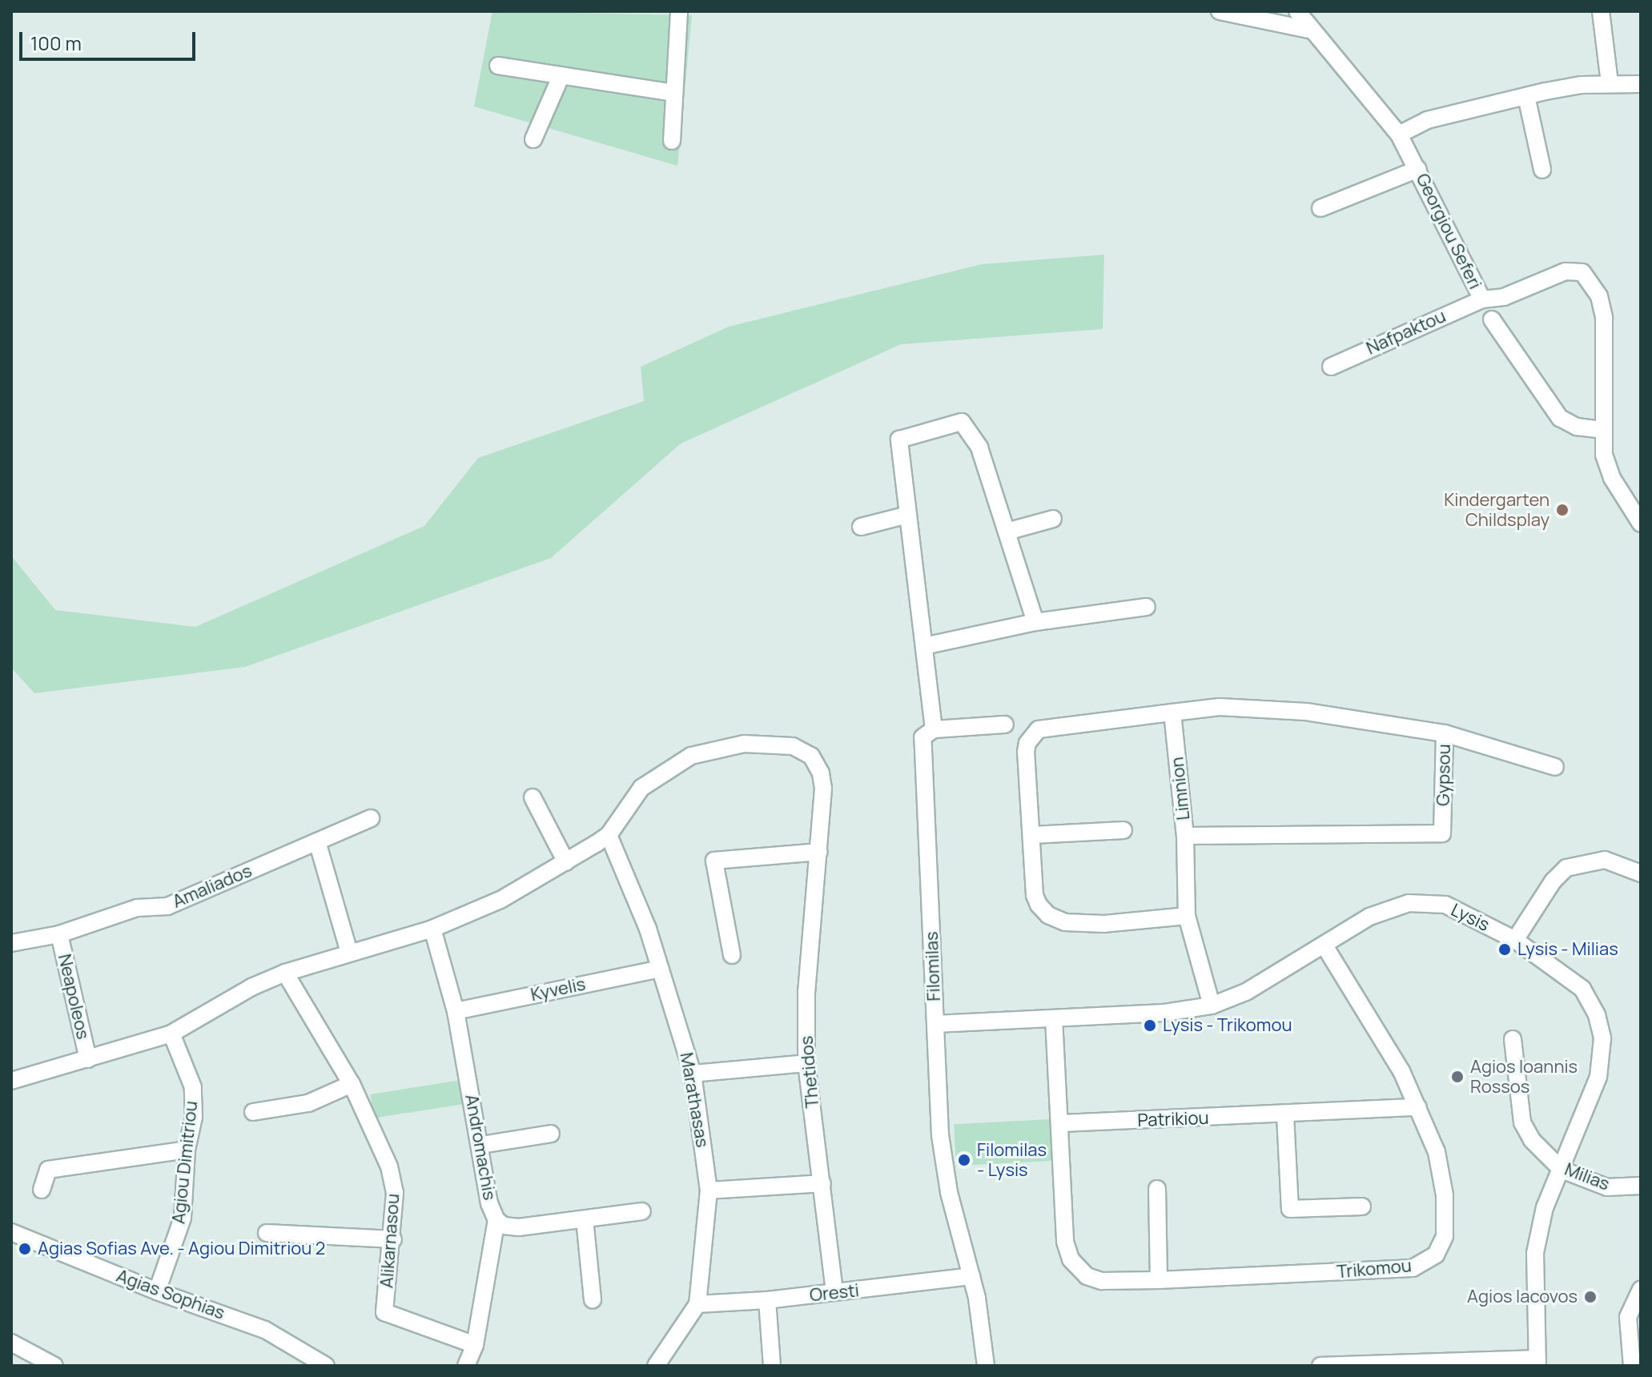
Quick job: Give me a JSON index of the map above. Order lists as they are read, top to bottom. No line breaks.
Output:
{"streets":{"street":["Georgiou Seferi","Nafpaktou","Gypsou","Limnion","Amaliados","Lysis","Filomilas","Kyvelis","Neapoleos","Thetidos","Marathasas","Patrikiou","Andromachis","Agiou Dimitriou","Milias","Alikarnasou","Trikomou","Oresti","Agias Sophias"]},"crossings":[["Georgiou Seferi","Nafpaktou"],["Gypsou","Limnion"],["Limnion","Lysis"],["Amaliados","Neapoleos"],["Lysis","Filomilas"],["Lysis","Milias"],["Lysis","Trikomou"],["Filomilas","Oresti"],["Kyvelis","Marathasas"],["Kyvelis","Andromachis"],["Thetidos","Marathasas"],["Thetidos","Oresti"],["Marathasas","Oresti"],["Patrikiou","Trikomou"],["Agiou Dimitriou","Agias Sophias"]],"places":["Kindergarten Childsplay","Lysis - Milias","Lysis - Trikomou","Agios Ioannis Rossos","Filomilas - Lysis","Agias Sofias Ave. - Agiou Dimitriou 2","Agios Iacovos"],"scale_bar":"100 m"}
